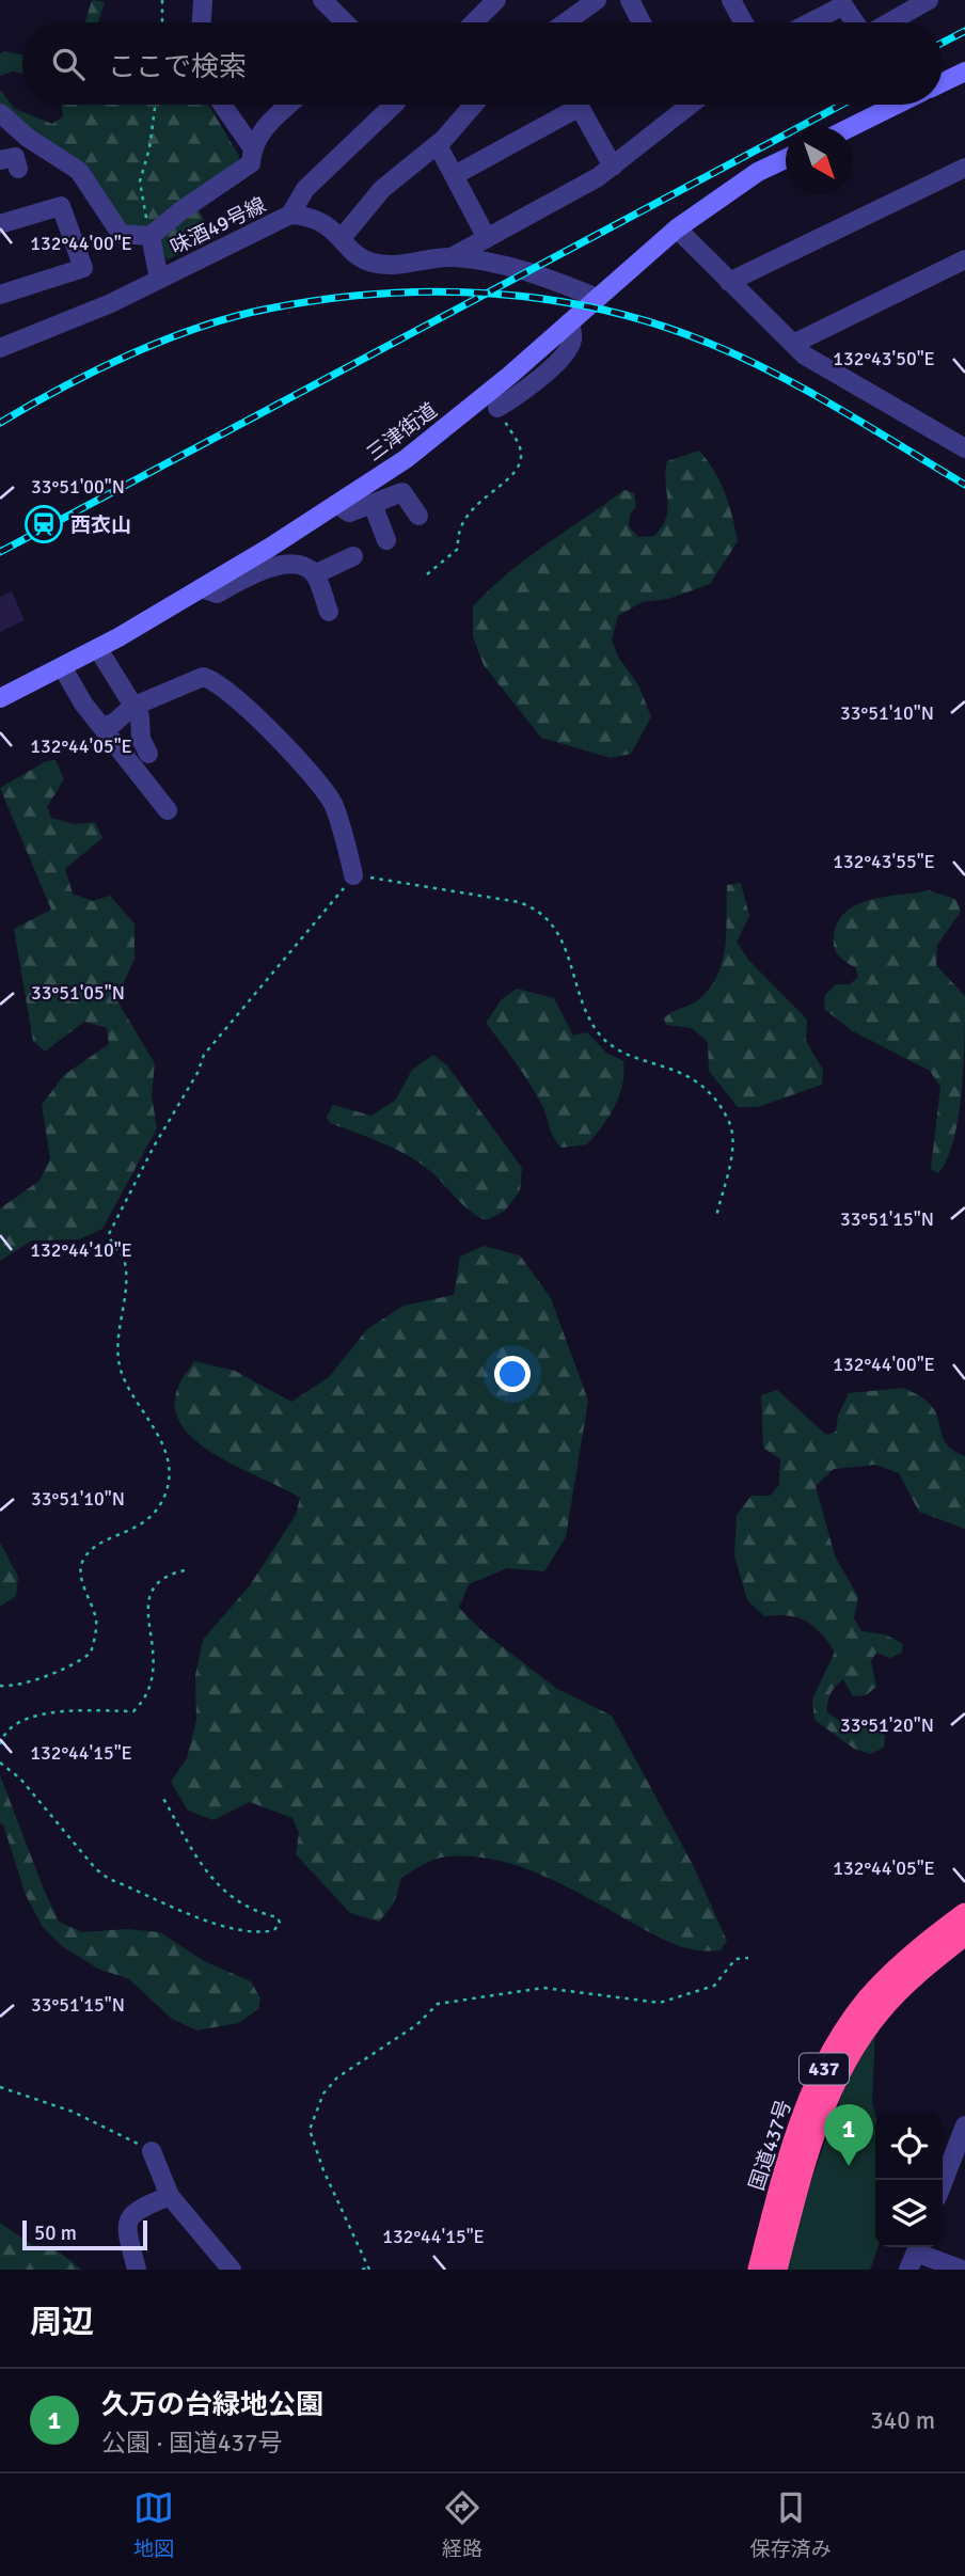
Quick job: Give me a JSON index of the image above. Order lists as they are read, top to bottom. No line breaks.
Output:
{"streets":{"highway":["437","国道437号"],"street":["味酒49号線","三津街道"]},"places":{"station":["西衣山"]},"scale_bar":"50 m","north":"bottom right","page":{"search":"ここで検索","pins":"1","scale":"50 m","heading":"周辺","list":[{"mark":"1","name":"久万の台緑地公園","note":"公園 · 国道437号","value":"340 m"}],"nav":["地図","経路","保存済み"]},"coordinates":["132°44'00\"E","132°43'50\"E","33°51'00\"N","33°51'10\"N","132°44'05\"E","132°43'55\"E","33°51'05\"N","33°51'15\"N","132°44'10\"E","33°51'20\"N","132°44'15\"E"]}
